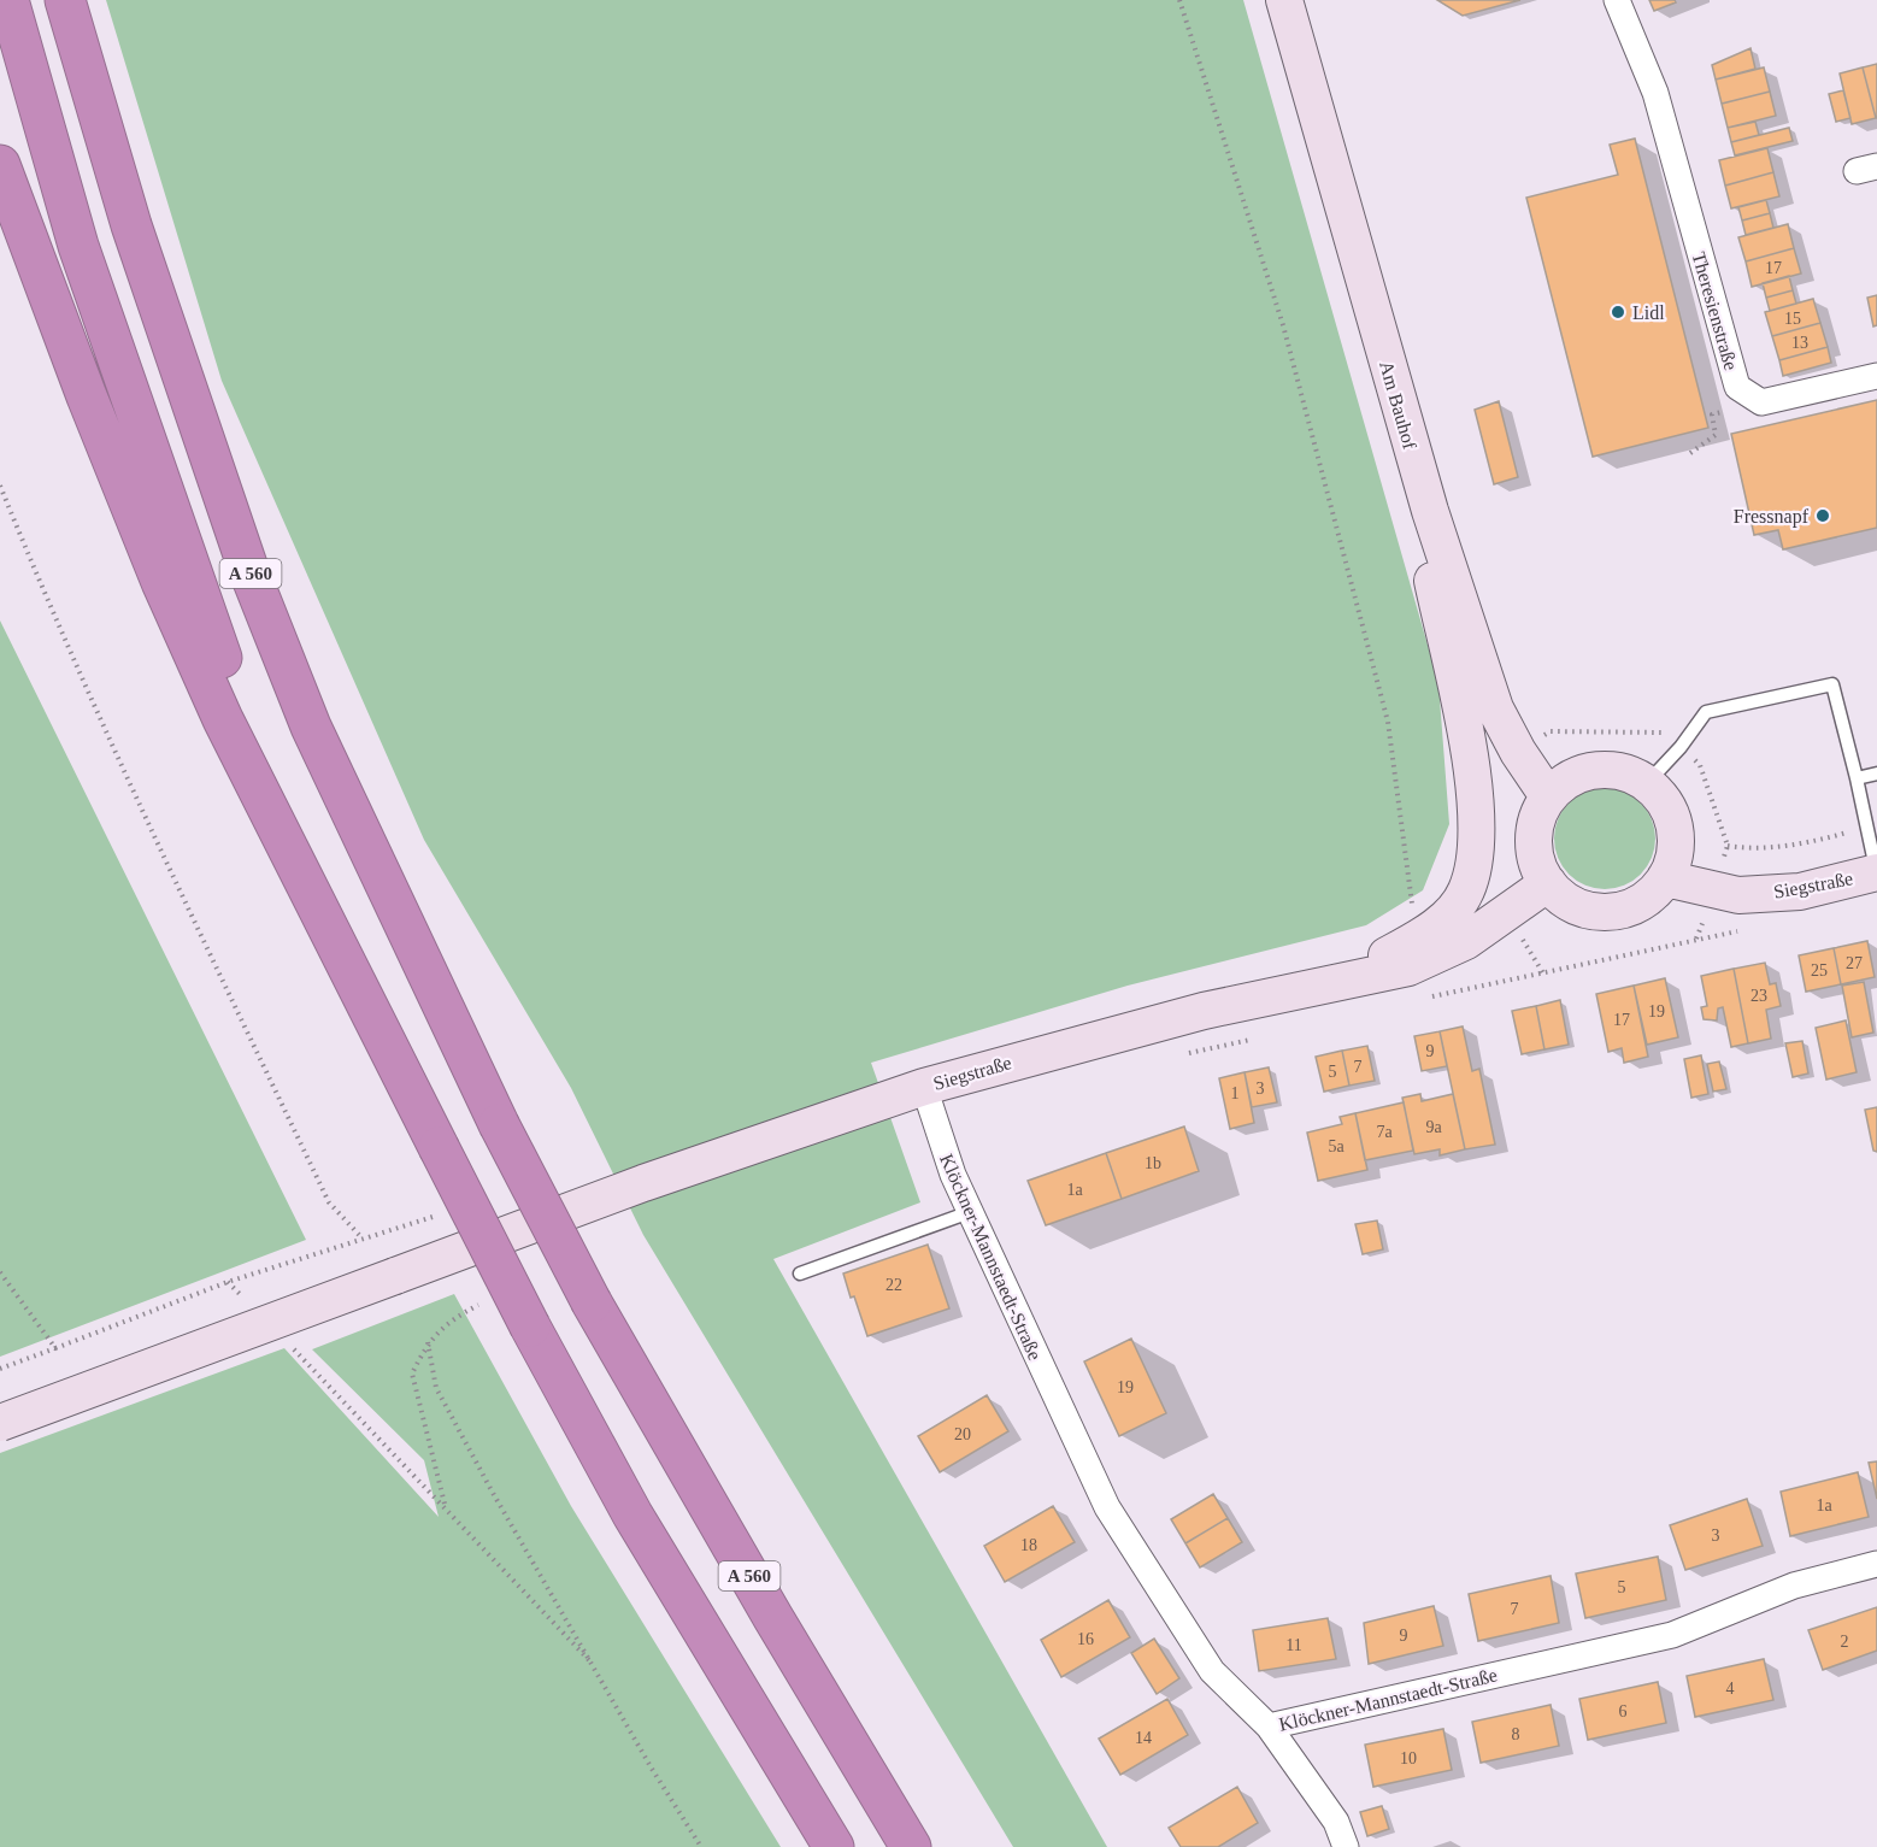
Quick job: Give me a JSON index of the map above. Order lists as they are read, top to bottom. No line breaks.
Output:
{"streets":{"highway":["A 560"],"street":["Theresienstraße","Am Bauhof","Siegstraße","Klöckner-Mannstaedt-Straße"]},"crossings":[["Am Bauhof","Siegstraße"],["Siegstraße","Klöckner-Mannstaedt-Straße"]],"places":["Lidl","Fressnapf"],"house_numbers":["17","15","13","27","25","23","19","17","9","7","5","3","1","9a","7a","5a","1b","1a","22","19","20","1a","3","18","5","7","9","16","2","11","4","6","8","14","10"]}
